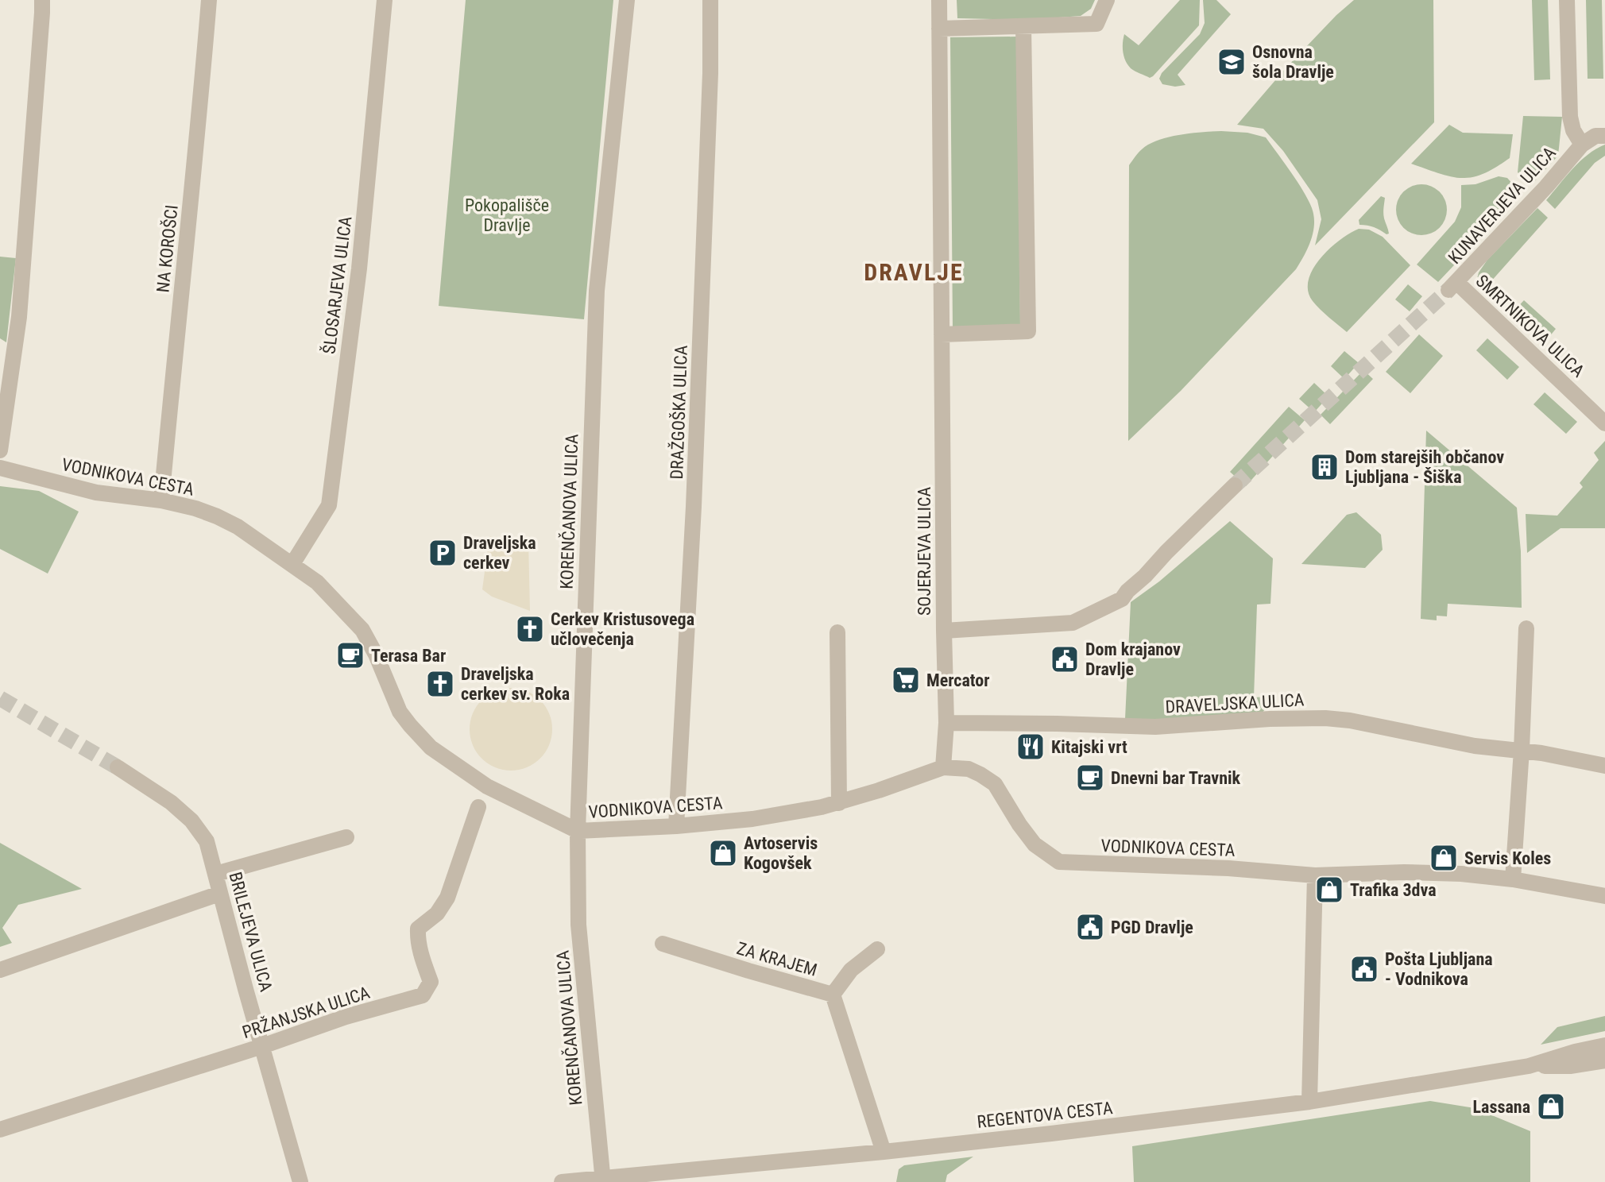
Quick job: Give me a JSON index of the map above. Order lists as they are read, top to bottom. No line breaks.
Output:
{"streets":{"street":["KUNAVERJEVA ULICA","NA KOROŠCI","ŠLOSARJEVA ULICA","SMRTNIKOVA ULICA","DRAŽGOŠKA ULICA","VODNIKOVA CESTA","KORENČANOVA ULICA","SOJERJEVA ULICA","DRAVELJSKA ULICA","BRILEJEVA ULICA","ZA KRAJEM","PRŽANJSKA ULICA","REGENTOVA CESTA"]},"crossings":[["KUNAVERJEVA ULICA","SMRTNIKOVA ULICA"],["NA KOROŠCI","VODNIKOVA CESTA"],["ŠLOSARJEVA ULICA","VODNIKOVA CESTA"],["DRAŽGOŠKA ULICA","VODNIKOVA CESTA"],["VODNIKOVA CESTA","KORENČANOVA ULICA"],["VODNIKOVA CESTA","SOJERJEVA ULICA"],["KORENČANOVA ULICA","REGENTOVA CESTA"],["SOJERJEVA ULICA","DRAVELJSKA ULICA"],["BRILEJEVA ULICA","PRŽANJSKA ULICA"],["ZA KRAJEM","REGENTOVA CESTA"]],"districts":["DRAVLJE"],"parks":["Pokopališče Dravlje"],"places":{"school or university":["Osnovna šola Dravlje"],"building":["Dom starejših občanov Ljubljana - Šiška"],"parking":["Draveljska cerkev"],"church":["Cerkev Kristusovega učlovečenja","Draveljska cerkev sv. Roka"],"cafe":["Terasa Bar","Dnevni bar Travnik"],"public building":["Dom krajanov Dravlje","PGD Dravlje","Pošta Ljubljana - Vodnikova"],"supermarket":["Mercator"],"restaurant":["Kitajski vrt"],"shop":["Avtoservis Kogovšek","Servis Koles","Trafika 3dva","Lassana"]}}
